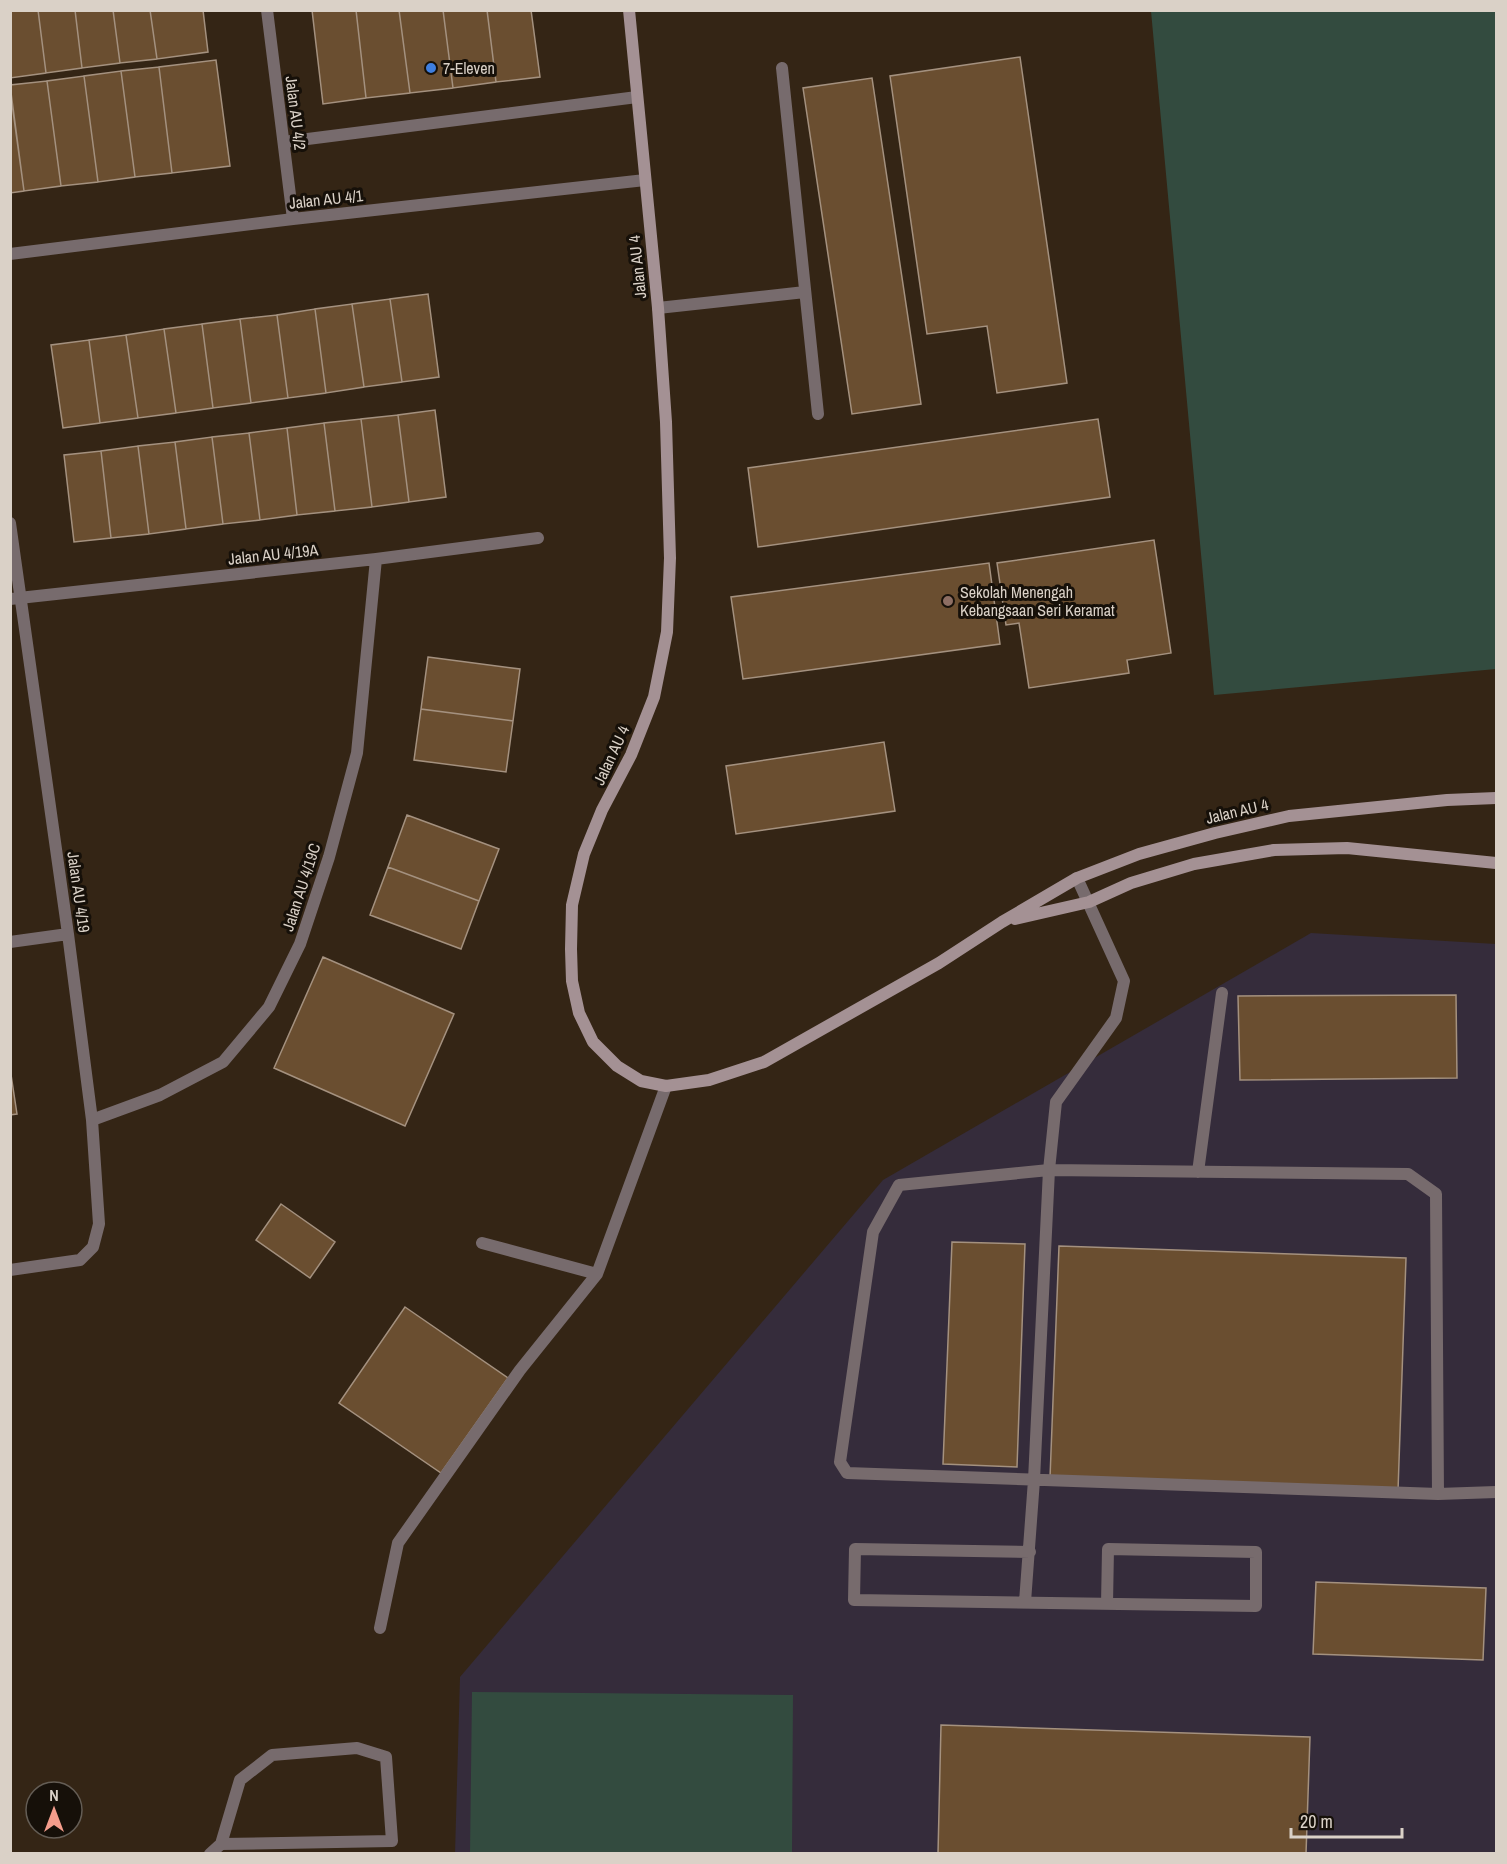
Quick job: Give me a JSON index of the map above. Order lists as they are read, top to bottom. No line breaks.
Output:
{"streets":{"main road":["Jalan AU 4"],"street":["Jalan AU 4/2","Jalan AU 4/1","Jalan AU 4/19A","Jalan AU 4/19C","Jalan AU 4/19"]},"crossings":[["Jalan AU 4/2","Jalan AU 4/1"],["Jalan AU 4/1","Jalan AU 4"],["Jalan AU 4/19A","Jalan AU 4/19C"],["Jalan AU 4/19A","Jalan AU 4/19"],["Jalan AU 4/19C","Jalan AU 4/19"]],"places":["7-Eleven","Sekolah Menengah Kebangsaan Seri Keramat"],"scale_bar":"20 m","north":"top"}
